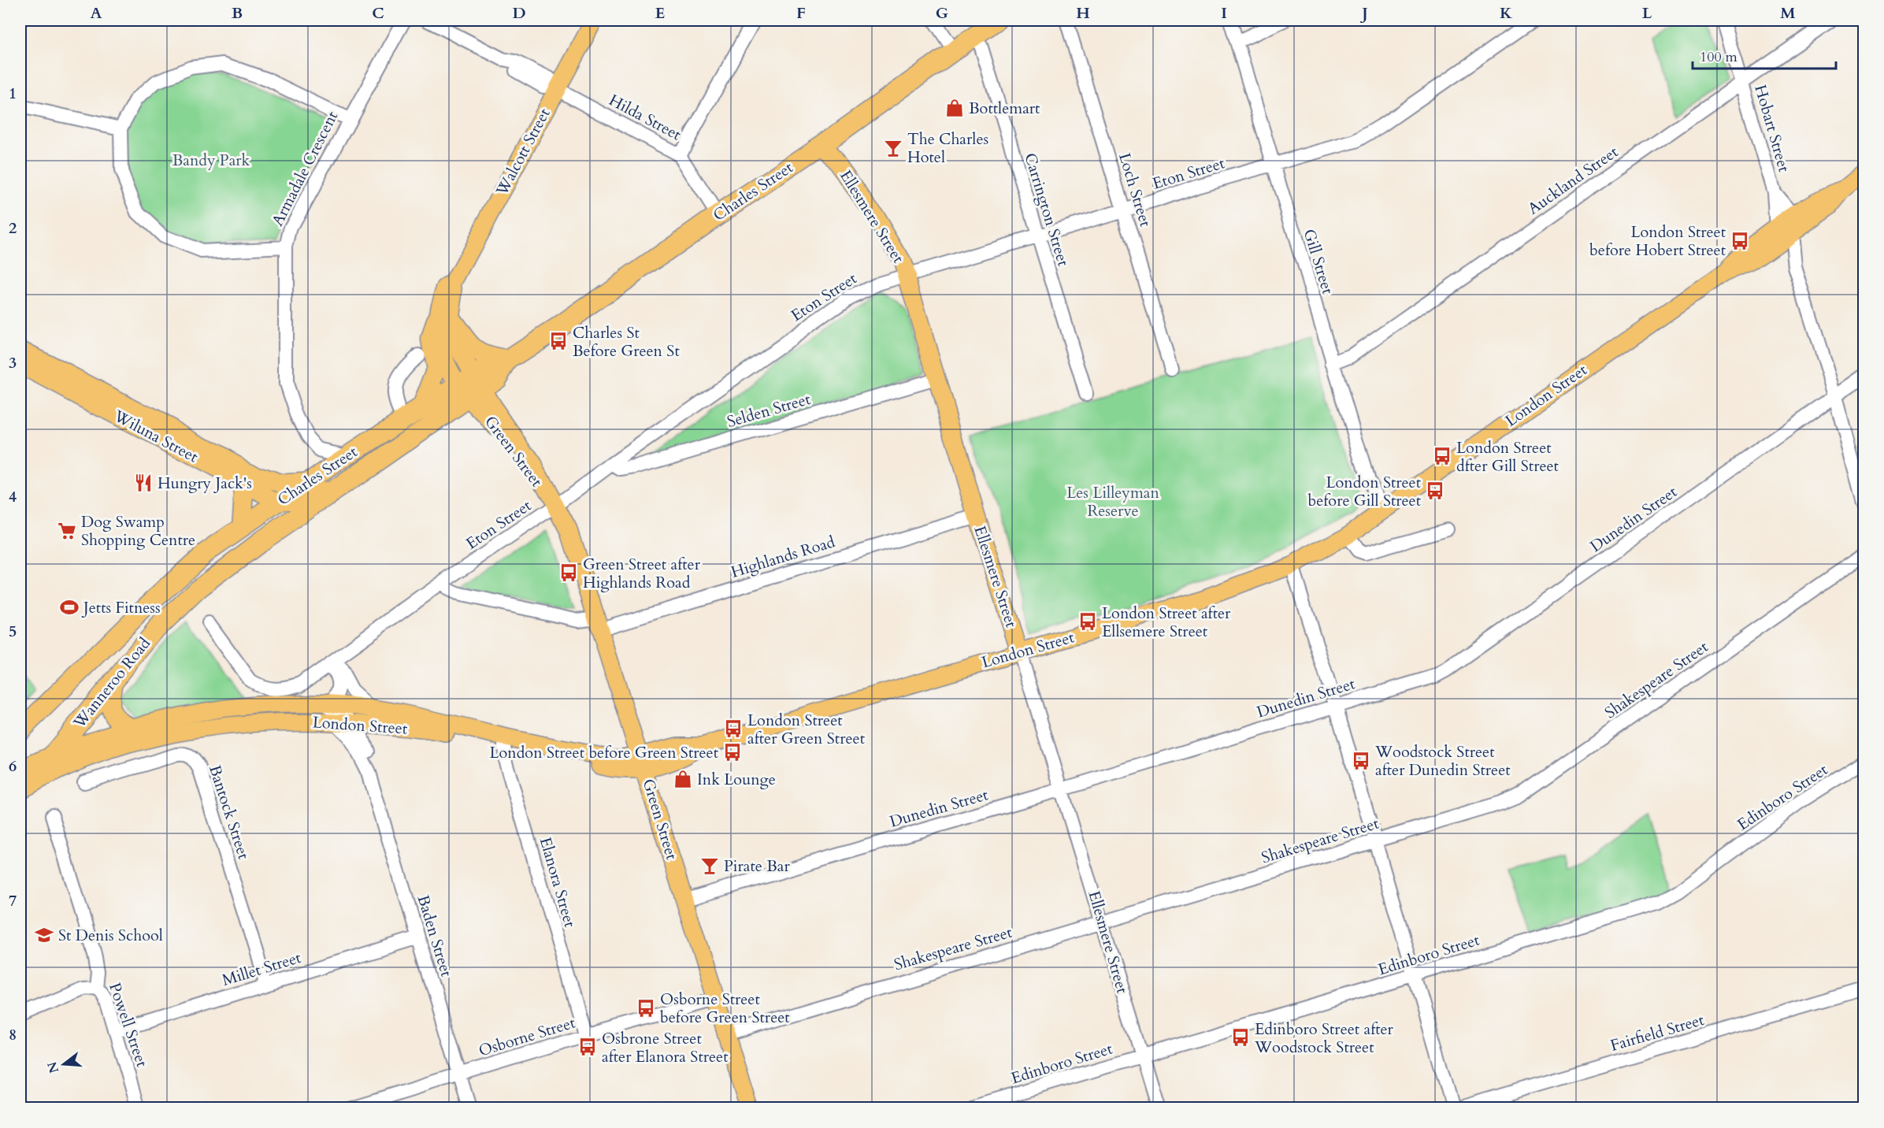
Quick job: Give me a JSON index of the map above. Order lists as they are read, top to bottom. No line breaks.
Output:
{"streets":{"highway":["Charles Street","Wanneroo Road"],"main road":["Walcott Street","Ellesmere Street","London Street","Wiluna Street","Green Street"],"street":["Hilda Street","Hobart Street","Armadale Crescent","Eton Street","Auckland Street","Loch Street","Carrington Street","Gill Street","Selden Street","Dunedin Street","Highlands Road","Shakespeare Street","Edinboro Street","Bantock Street","Elanora Street","Baden Street","Millet Street","Powell Street","Fairfield Street","Osborne Street"]},"crossings":[["Hilda Street","Walcott Street"],["Hilda Street","Charles Street"],["Hobart Street","Auckland Street"],["Hobart Street","London Street"],["Walcott Street","Charles Street"],["Walcott Street","Green Street"],["Armadale Crescent","Charles Street"],["Eton Street","Loch Street"],["Eton Street","Carrington Street"],["Eton Street","Ellesmere Street"],["Eton Street","Gill Street"],["Eton Street","Selden Street"],["Eton Street","Green Street"],["Eton Street","Highlands Road"],["Auckland Street","Gill Street"],["Charles Street","Carrington Street"],["Charles Street","Ellesmere Street"],["Charles Street","Wiluna Street"],["Charles Street","Green Street"],["Charles Street","Wanneroo Road"],["Ellesmere Street","London Street"],["Ellesmere Street","Selden Street"],["Ellesmere Street","Dunedin Street"],["Ellesmere Street","Highlands Road"],["Ellesmere Street","Shakespeare Street"],["Ellesmere Street","Edinboro Street"],["Gill Street","London Street"],["London Street","Green Street"],["London Street","Wanneroo Road"],["London Street","Elanora Street"],["London Street","Baden Street"],["Green Street","Dunedin Street"],["Green Street","Highlands Road"],["Green Street","Shakespeare Street"],["Green Street","Osborne Street"],["Bantock Street","Millet Street"],["Elanora Street","Osborne Street"],["Baden Street","Millet Street"],["Baden Street","Osborne Street"],["Millet Street","Powell Street"]],"parks":["Bandy Park","Les Lilleyman Reserve"],"places":{"shop":["Bottlemart","Ink Lounge"],"bar":["The Charles Hotel","Pirate Bar"],"bus stop":["London Street before Hobert Street","Charles St Before Green St","London Street dfter Gill Street","London Street before Gill Street","Green Street after Highlands Road","London Street after Ellsemere Street","London Street after Green Street","London Street before Green Street","Woodstock Street after Dunedin Street","Osborne Street before Green Street","Edinboro Street after Woodstock Street","Osbrone Street after Elanora Street"],"restaurant":["Hungry Jack's"],"supermarket":["Dog Swamp Shopping Centre"],"sports":["Jetts Fitness"],"school or university":["St Denis School"]},"scale_bar":"100 m","north":"left","grid":{"columns":["A","B","C","D","E","F","G","H","I","J","K","L","M"],"rows":["1","2","3","4","5","6","7","8"]}}
